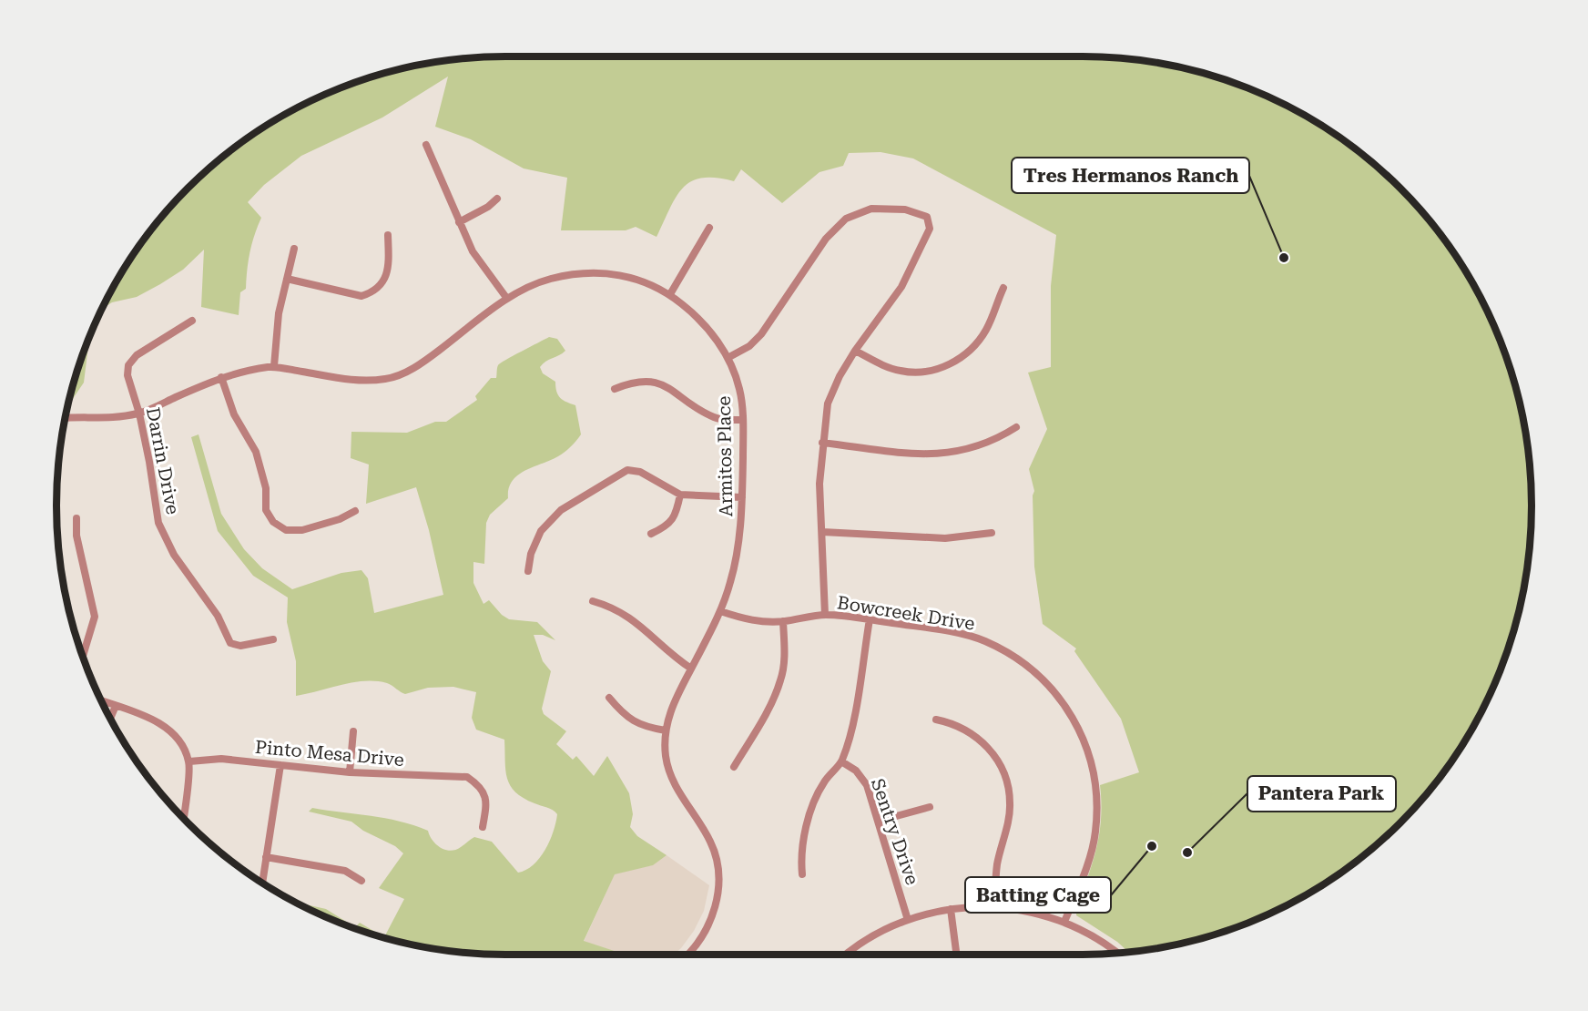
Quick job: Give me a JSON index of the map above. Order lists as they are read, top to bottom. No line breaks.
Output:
{"streets":{"street":["Armitos Place","Darrin Drive","Bowcreek Drive","Pinto Mesa Drive","Sentry Drive"]},"crossings":[["Armitos Place","Darrin Drive"],["Armitos Place","Bowcreek Drive"]],"places":["Tres Hermanos Ranch","Batting Cage","Pantera Park"]}
